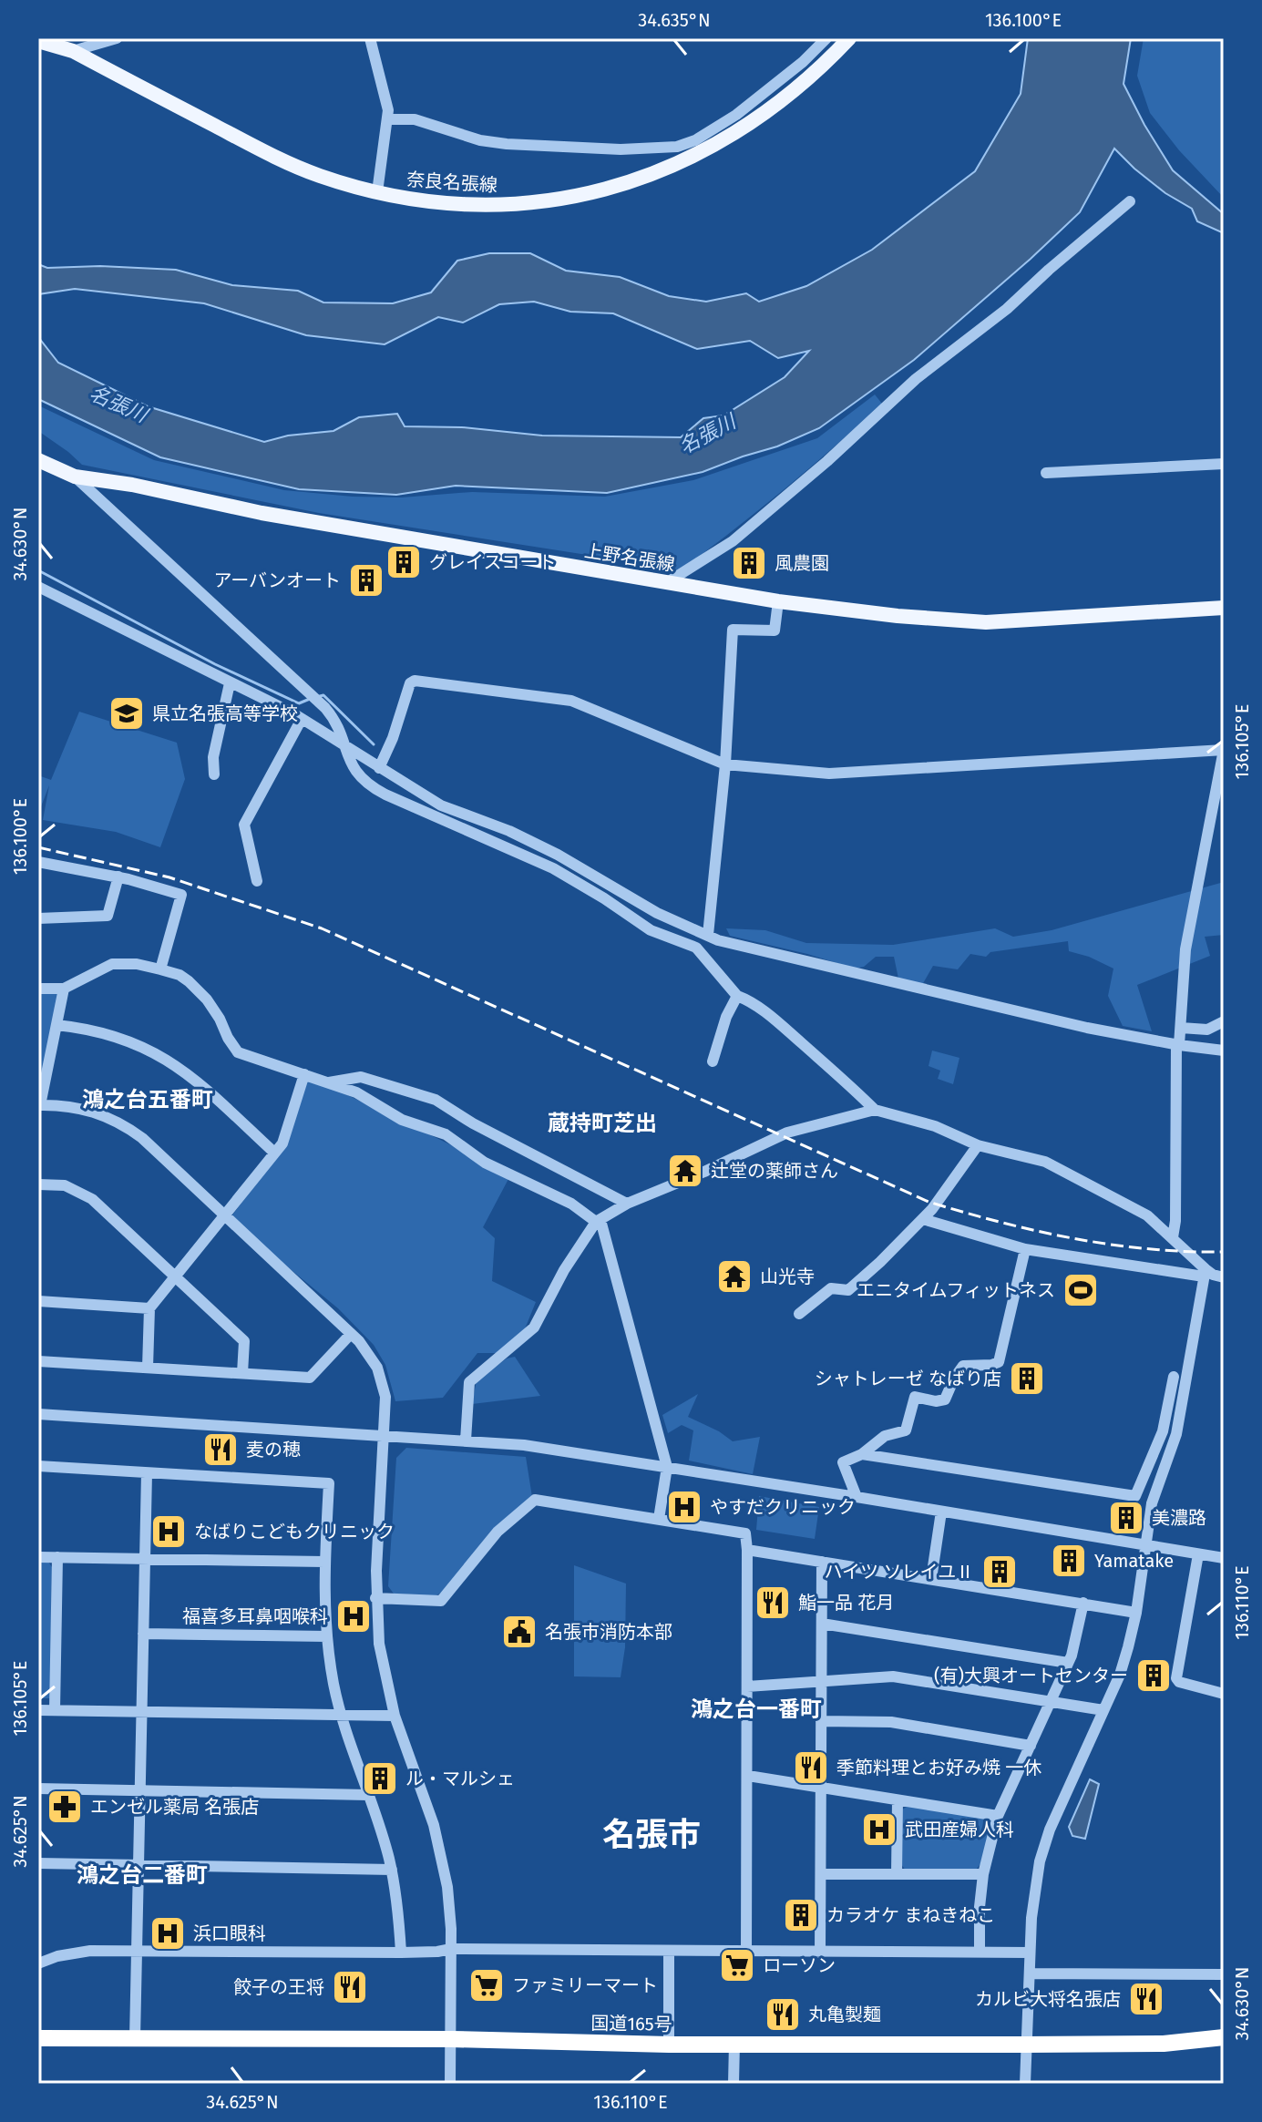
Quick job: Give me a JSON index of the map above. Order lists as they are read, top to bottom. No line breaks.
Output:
{"streets":{"highway":["国道165号"],"main road":["奈良名張線","上野名張線"]},"districts":["鴻之台五番町","蔵持町芝出","鴻之台一番町","名張市","鴻之台二番町"],"water":["名張川"],"places":{"building":["グレイスコート","風農園","アーバンオート","シャトレーゼ なばり店","美濃路","Yamatake","ハイツ ソレイユⅡ","(有)大興オートセンター","ル・マルシェ","カラオケ まねきねこ"],"school or university":["県立名張高等学校"],"temple":["辻堂の薬師さん","山光寺"],"sports":["エニタイムフィットネス"],"restaurant":["麦の穂","鮨一品 花月","季節料理とお好み焼 一休","餃子の王将","カルビ大将名張店","丸亀製麺"],"hospital":["やすだクリニック","なばりこどもクリニック","福喜多耳鼻咽喉科","武田産婦人科","浜口眼科"],"public building":["名張市消防本部"],"pharmacy":["エンゼル薬局 名張店"],"supermarket":["ローソン","ファミリーマート"]},"coordinates":["34.635°N","136.100°E","34.630°N","136.105°E","136.110°E","34.625°N"]}
